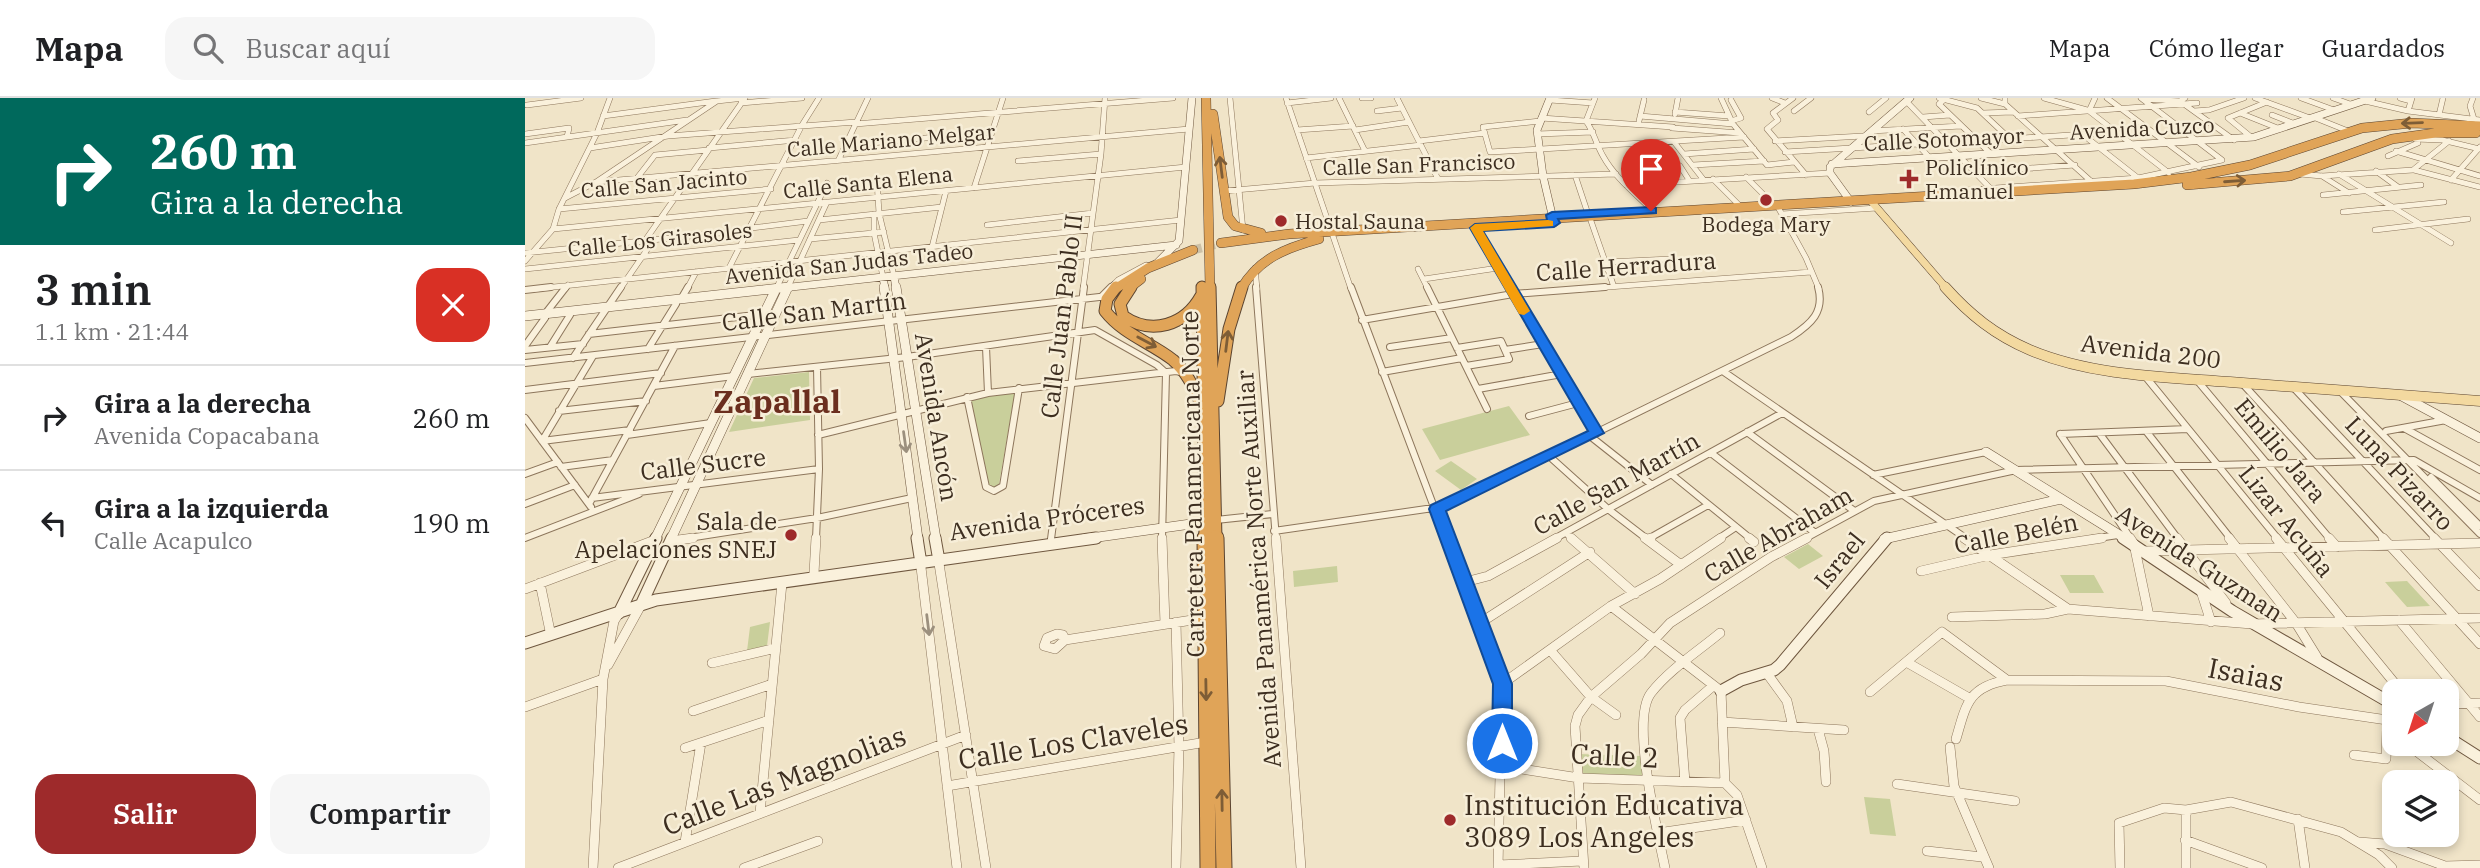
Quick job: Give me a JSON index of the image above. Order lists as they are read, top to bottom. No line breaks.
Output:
{"streets":{"highway":["Carretera Panamericana Norte"],"main road":["Avenida 200"],"street":["Avenida Cuzco","Calle Sotomayor","Calle Mariano Melgar","Calle San Francisco","Calle Santa Elena","Calle San Jacinto","Calle Los Girasoles","Avenida San Judas Tadeo","Calle Herradura","Calle San Martín","Calle Juan Pablo II","Avenida Ancón","Emilio Jara","Calle Sucre","Luna Pizarro","Avenida Próceres","Lizar Acuña","Calle Belén","Calle Abraham","Israel","Avenida Guzman","Avenida Panamérica Norte Auxiliar","Isaias","Calle Los Claveles","Calle 2","Calle Las Magnolias"]},"crossings":[["Avenida Cuzco","Calle Sotomayor"],["Calle Mariano Melgar","Calle Juan Pablo II"],["Calle Santa Elena","Calle Juan Pablo II"],["Calle Santa Elena","Avenida Ancón"],["Avenida San Judas Tadeo","Calle Juan Pablo II"],["Avenida San Judas Tadeo","Avenida Ancón"],["Calle San Martín","Calle Juan Pablo II"],["Calle San Martín","Avenida Ancón"],["Calle Juan Pablo II","Avenida Próceres"],["Avenida 200","Emilio Jara"],["Avenida 200","Luna Pizarro"],["Avenida 200","Lizar Acuña"],["Avenida Ancón","Avenida Próceres"],["Avenida Ancón","Calle Los Claveles"],["Avenida Ancón","Calle Las Magnolias"],["Emilio Jara","Calle Abraham"],["Luna Pizarro","Calle Abraham"],["Carretera Panamericana Norte","Avenida Próceres"],["Carretera Panamericana Norte","Calle Los Claveles"],["Lizar Acuña","Calle Abraham"],["Calle Belén","Avenida Guzman"],["Calle Abraham","Avenida Guzman"],["Israel","Avenida Guzman"]],"districts":["Zapallal"],"places":{"health":["Policlínico Emanuel"],"other":["Bodega Mary","Hostal Sauna","Sala de Apelaciones SNEJ","Institución Educativa 3089 Los Angeles"]},"north":"bottom left","page":{"header":"Mapa","search":"Buscar aquí","nav":["Mapa","Cómo llegar","Guardados"],"turn":["260 m","Gira a la derecha"],"heading":["3 min","1.1 km · 21:44"],"list":[{"name":"Gira a la derecha","note":"Avenida Copacabana","value":"260 m"},{"name":"Gira a la izquierda","note":"Calle Acapulco","value":"190 m"}],"buttons":["Salir","Compartir"]}}
